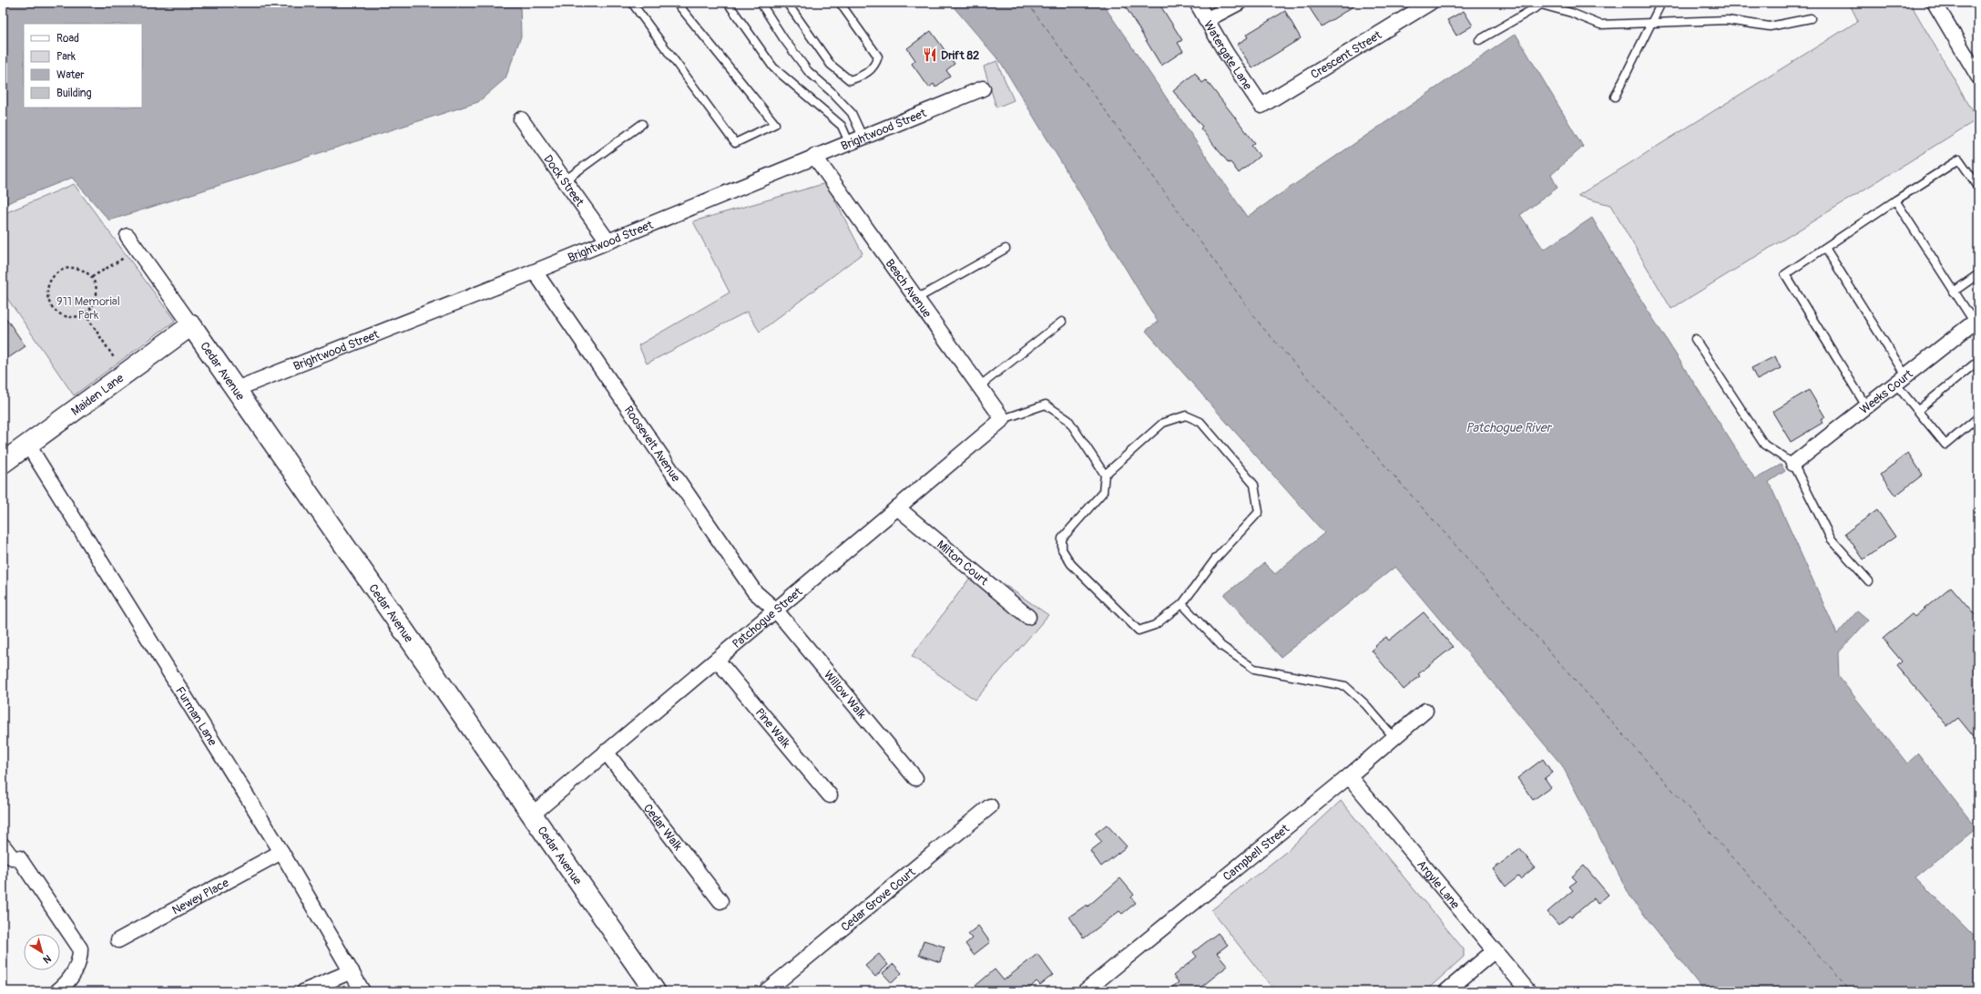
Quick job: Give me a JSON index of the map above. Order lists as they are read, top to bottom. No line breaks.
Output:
{"streets":{"street":["Crescent Street","Watergate Lane","Brightwood Street","Dock Street","Beach Avenue","Cedar Avenue","Weeks Court","Maiden Lane","Roosevelt Avenue","Milton Court","Patchogue Street","Willow Walk","Furman Lane","Pine Walk","Cedar Walk","Campbell Street","Argyle Lane","Newey Place","Cedar Grove Court"]},"crossings":[["Crescent Street","Watergate Lane"],["Brightwood Street","Dock Street"],["Brightwood Street","Beach Avenue"],["Brightwood Street","Cedar Avenue"],["Brightwood Street","Roosevelt Avenue"],["Beach Avenue","Patchogue Street"],["Cedar Avenue","Maiden Lane"],["Cedar Avenue","Patchogue Street"],["Maiden Lane","Furman Lane"],["Roosevelt Avenue","Patchogue Street"],["Roosevelt Avenue","Willow Walk"],["Milton Court","Patchogue Street"],["Patchogue Street","Willow Walk"],["Patchogue Street","Pine Walk"],["Patchogue Street","Cedar Walk"],["Furman Lane","Newey Place"],["Campbell Street","Argyle Lane"]],"water":["Patchogue River"],"parks":["911 Memorial Park"],"places":{"restaurant":["Drift 82"]},"legend":["Road","Park","Water","Building"],"north":"bottom right"}
